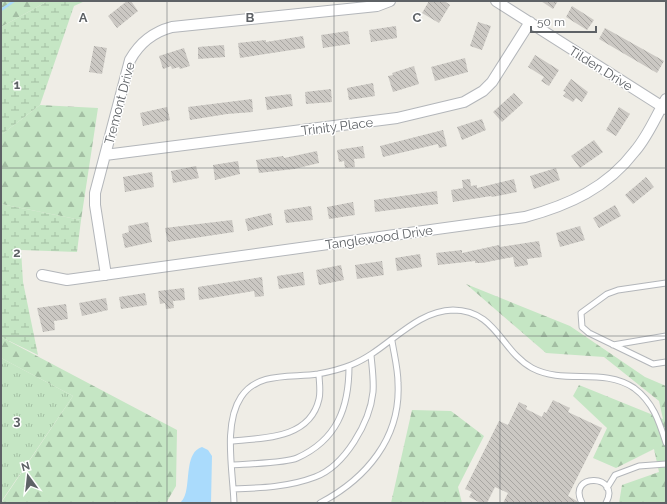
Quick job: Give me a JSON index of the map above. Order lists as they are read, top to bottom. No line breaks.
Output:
{"streets":{"street":["Tilden Drive","Tremont Drive","Trinity Place","Tanglewood Drive"]},"crossings":[["Tilden Drive","Trinity Place"],["Tilden Drive","Tanglewood Drive"],["Tremont Drive","Trinity Place"],["Tremont Drive","Tanglewood Drive"]],"scale_bar":"50 m","north":"top","grid":{"columns":["A","B","C"],"rows":["1","2","3"]}}
